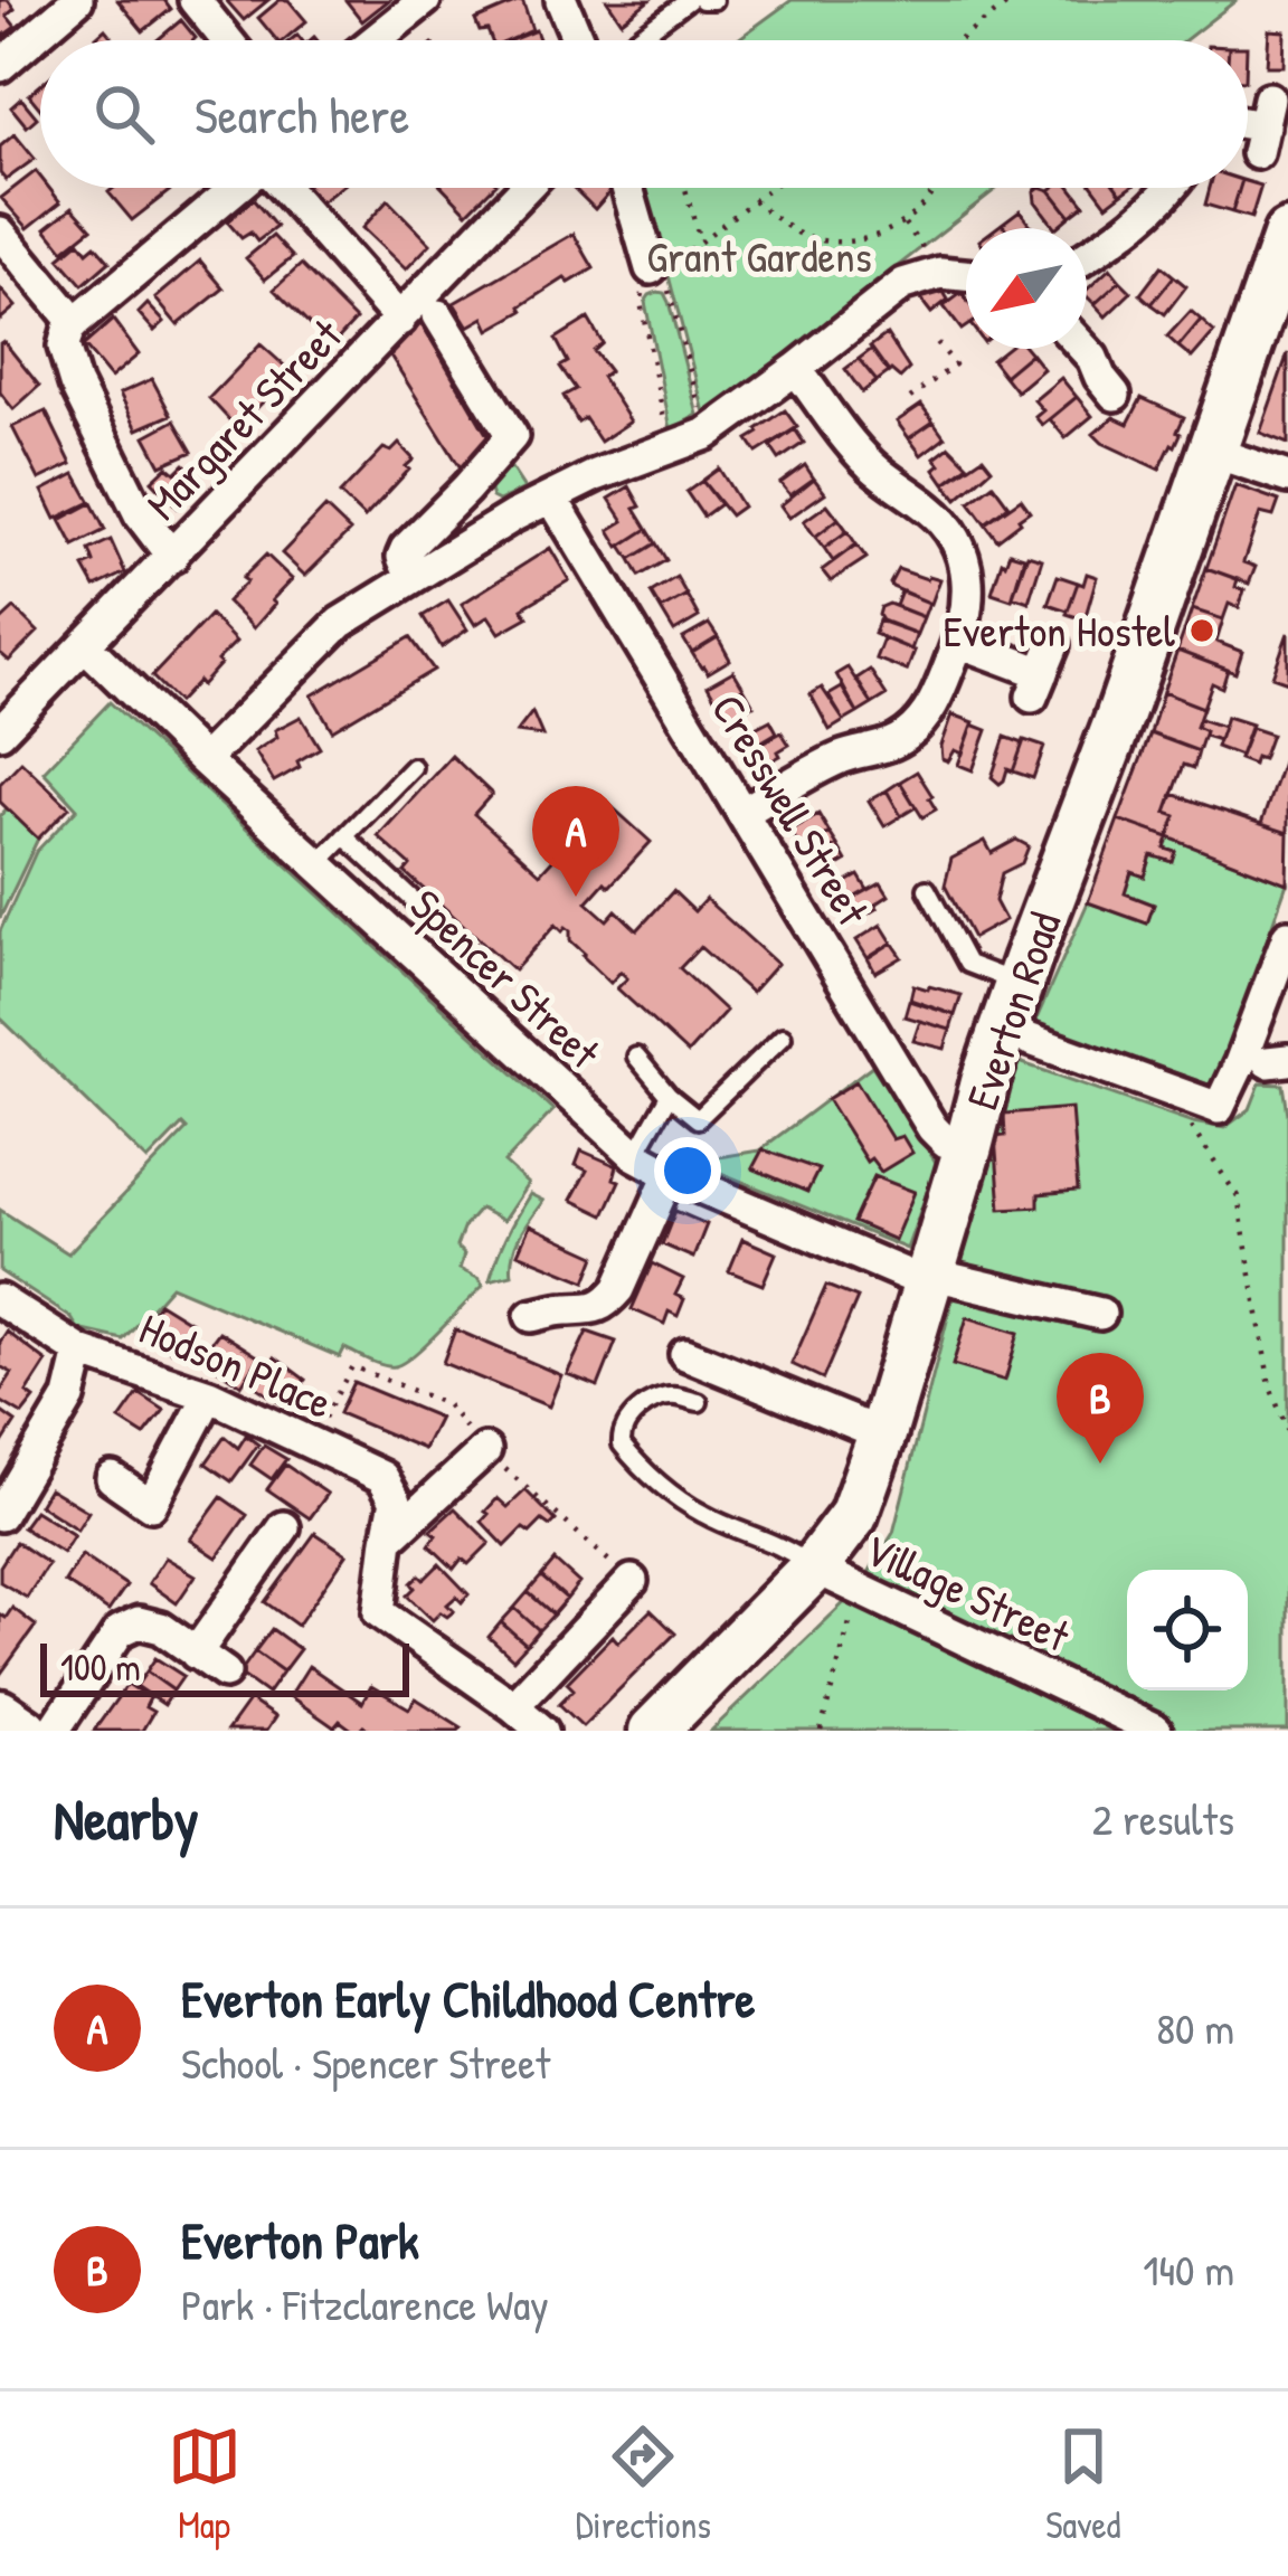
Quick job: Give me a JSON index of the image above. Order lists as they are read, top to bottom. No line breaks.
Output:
{"streets":{"main road":["Everton Road"],"street":["Margaret Street","Cresswell Street","Spencer Street","Hodson Place","Village Street"]},"crossings":[["Margaret Street","Spencer Street"],["Cresswell Street","Everton Road"],["Spencer Street","Everton Road"],["Everton Road","Village Street"]],"parks":["Grant Gardens"],"places":["Everton Hostel"],"scale_bar":"100 m","north":"bottom left","page":{"search":"Search here","pins":["A","B"],"scale":"100 m","heading":["Nearby","2 results"],"list":[{"mark":"A","name":"Everton Early Childhood Centre","note":"School · Spencer Street","value":"80 m"},{"mark":"B","name":"Everton Park","note":"Park · Fitzclarence Way","value":"140 m"}],"nav":["Map","Directions","Saved"]}}
